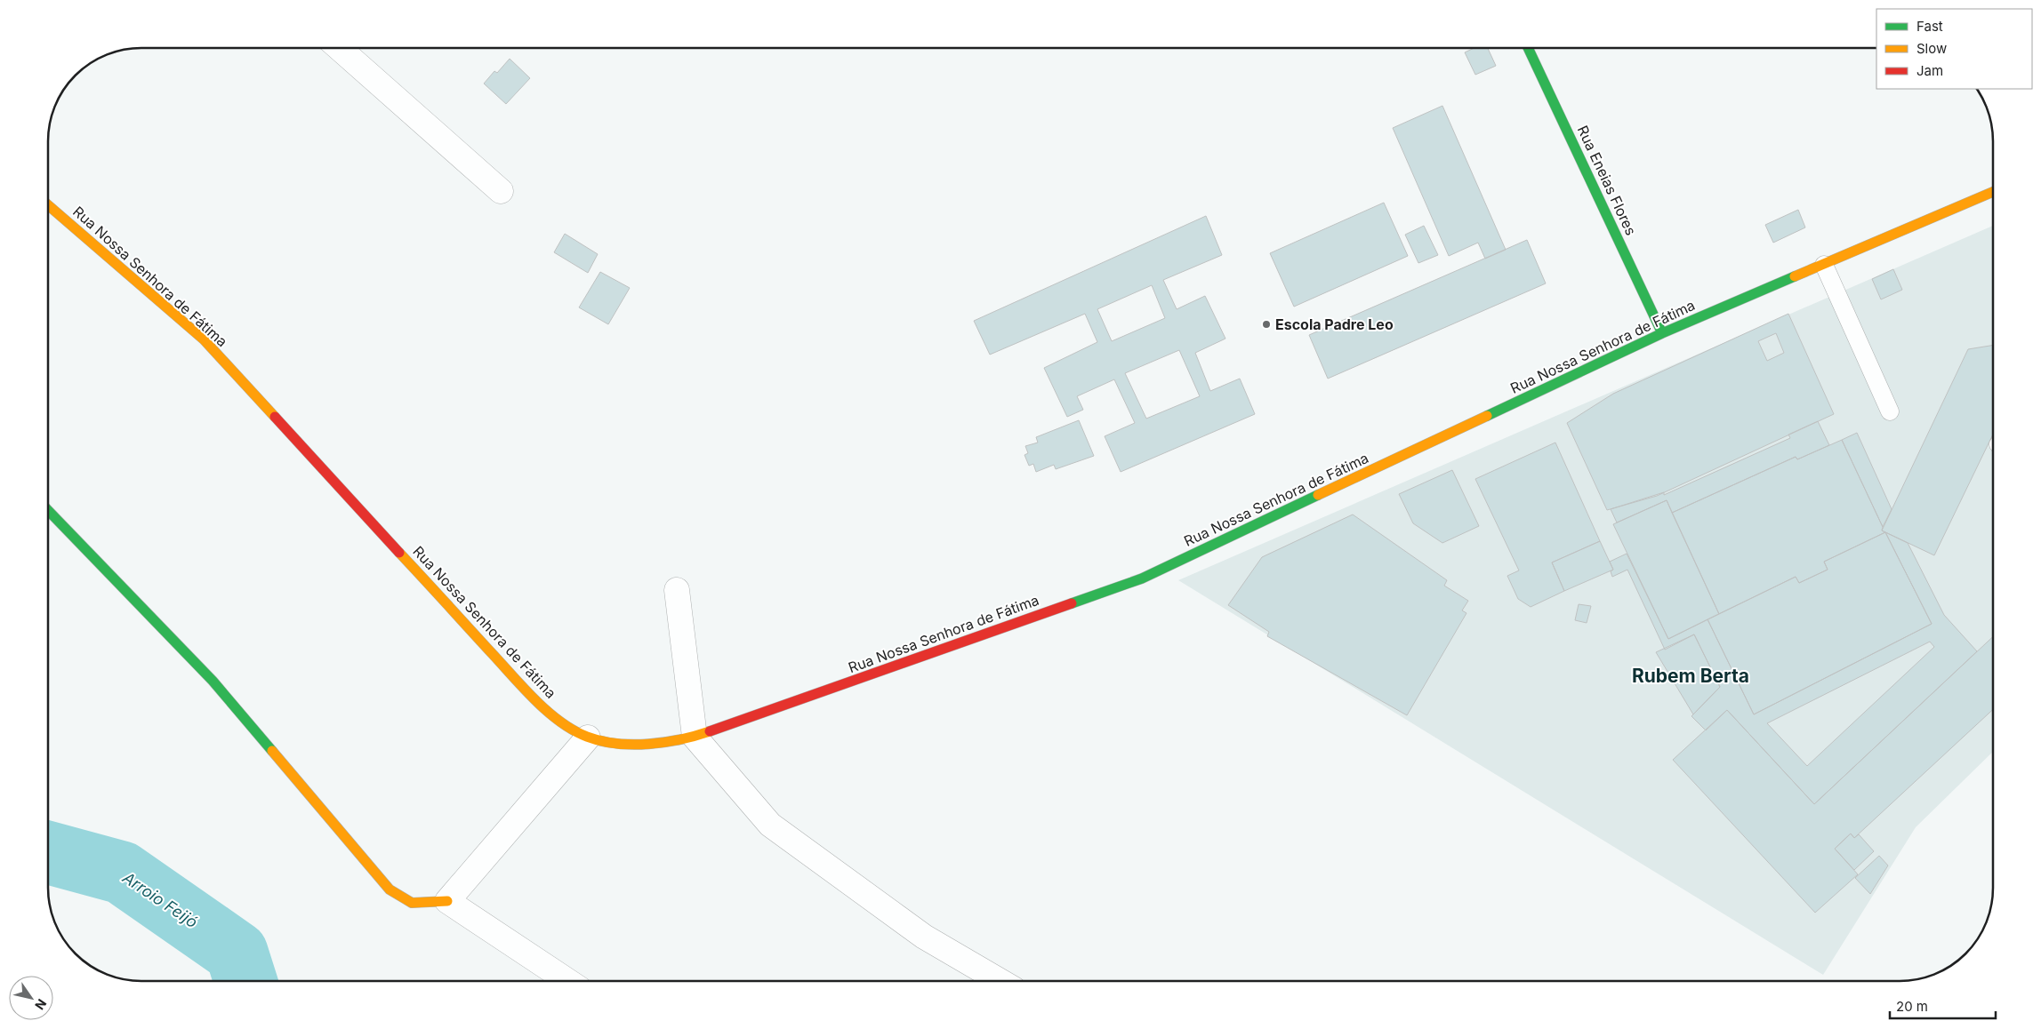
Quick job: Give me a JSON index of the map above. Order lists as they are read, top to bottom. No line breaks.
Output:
{"streets":{"street":["Rua Eneias Flores","Rua Nossa Senhora de Fátima"]},"crossings":[["Rua Eneias Flores","Rua Nossa Senhora de Fátima"]],"districts":["Rubem Berta"],"water":["Arroio Feijó"],"places":["Escola Padre Leo"],"legend":["Fast","Slow","Jam"],"scale_bar":"20 m","north":"bottom right"}
